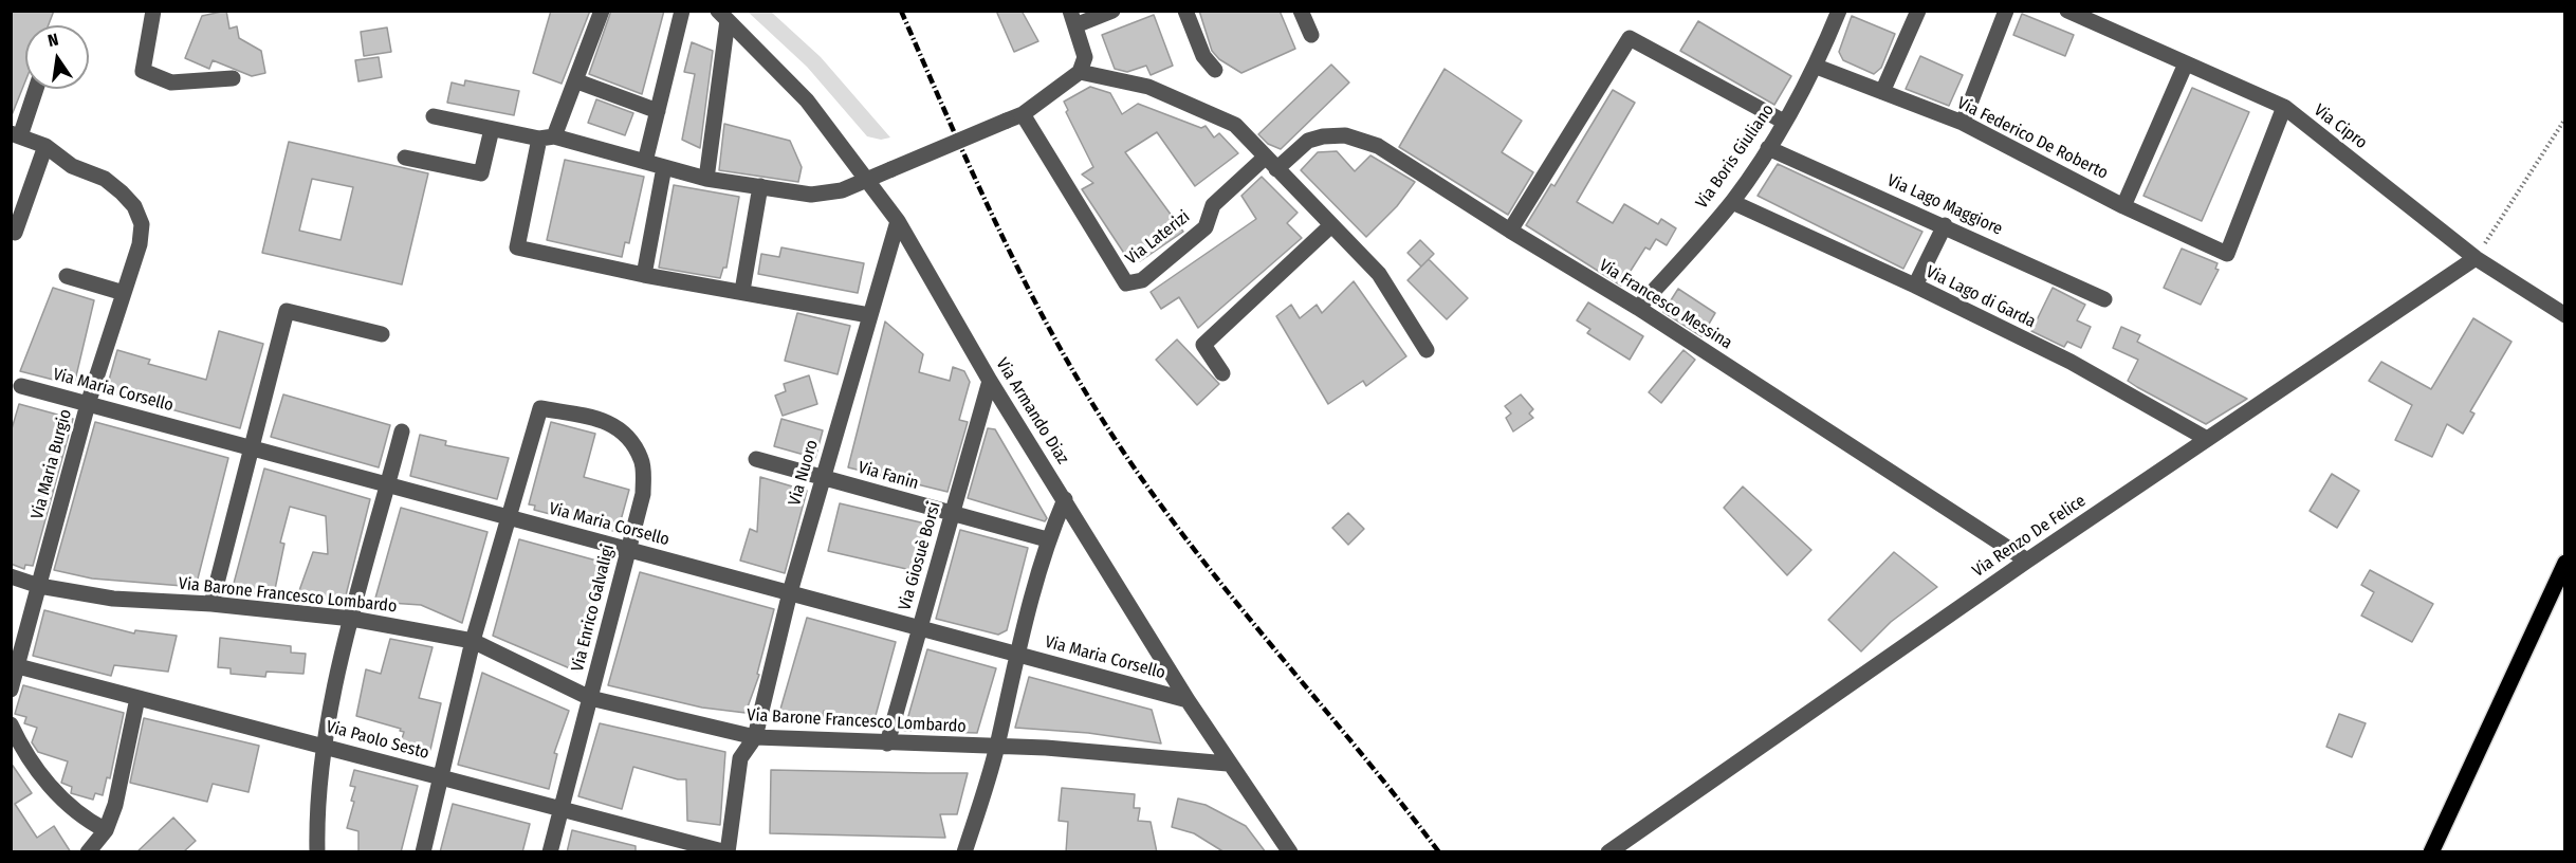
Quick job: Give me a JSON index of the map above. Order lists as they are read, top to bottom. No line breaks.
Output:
{"streets":{"street":["Via Cipro","Via Federico De Roberto","Via Boris Giuliano","Via Lago Maggiore","Via Laterizi","Via Lago di Garda","Via Francesco Messina","Via Maria Corsello","Via Armando Diaz","Via Maria Burgio","Via Nuoro","Via Fanin","Via Renzo De Felice","Via Giosuè Borsi","Via Barone Francesco Lombardo","Via Enrico Galvaligi","Via Paolo Sesto"]},"crossings":[["Via Cipro","Via Federico De Roberto"],["Via Cipro","Via Renzo De Felice"],["Via Federico De Roberto","Via Boris Giuliano"],["Via Boris Giuliano","Via Lago Maggiore"],["Via Boris Giuliano","Via Lago di Garda"],["Via Boris Giuliano","Via Francesco Messina"],["Via Lago di Garda","Via Renzo De Felice"],["Via Francesco Messina","Via Renzo De Felice"],["Via Maria Corsello","Via Armando Diaz"],["Via Maria Corsello","Via Maria Burgio"],["Via Maria Corsello","Via Nuoro"],["Via Maria Corsello","Via Giosuè Borsi"],["Via Maria Corsello","Via Enrico Galvaligi"],["Via Armando Diaz","Via Nuoro"],["Via Armando Diaz","Via Giosuè Borsi"],["Via Armando Diaz","Via Barone Francesco Lombardo"],["Via Maria Burgio","Via Barone Francesco Lombardo"],["Via Maria Burgio","Via Paolo Sesto"],["Via Nuoro","Via Fanin"],["Via Nuoro","Via Barone Francesco Lombardo"],["Via Nuoro","Via Paolo Sesto"],["Via Fanin","Via Giosuè Borsi"],["Via Giosuè Borsi","Via Barone Francesco Lombardo"],["Via Barone Francesco Lombardo","Via Enrico Galvaligi"],["Via Enrico Galvaligi","Via Paolo Sesto"]],"north":"top"}
